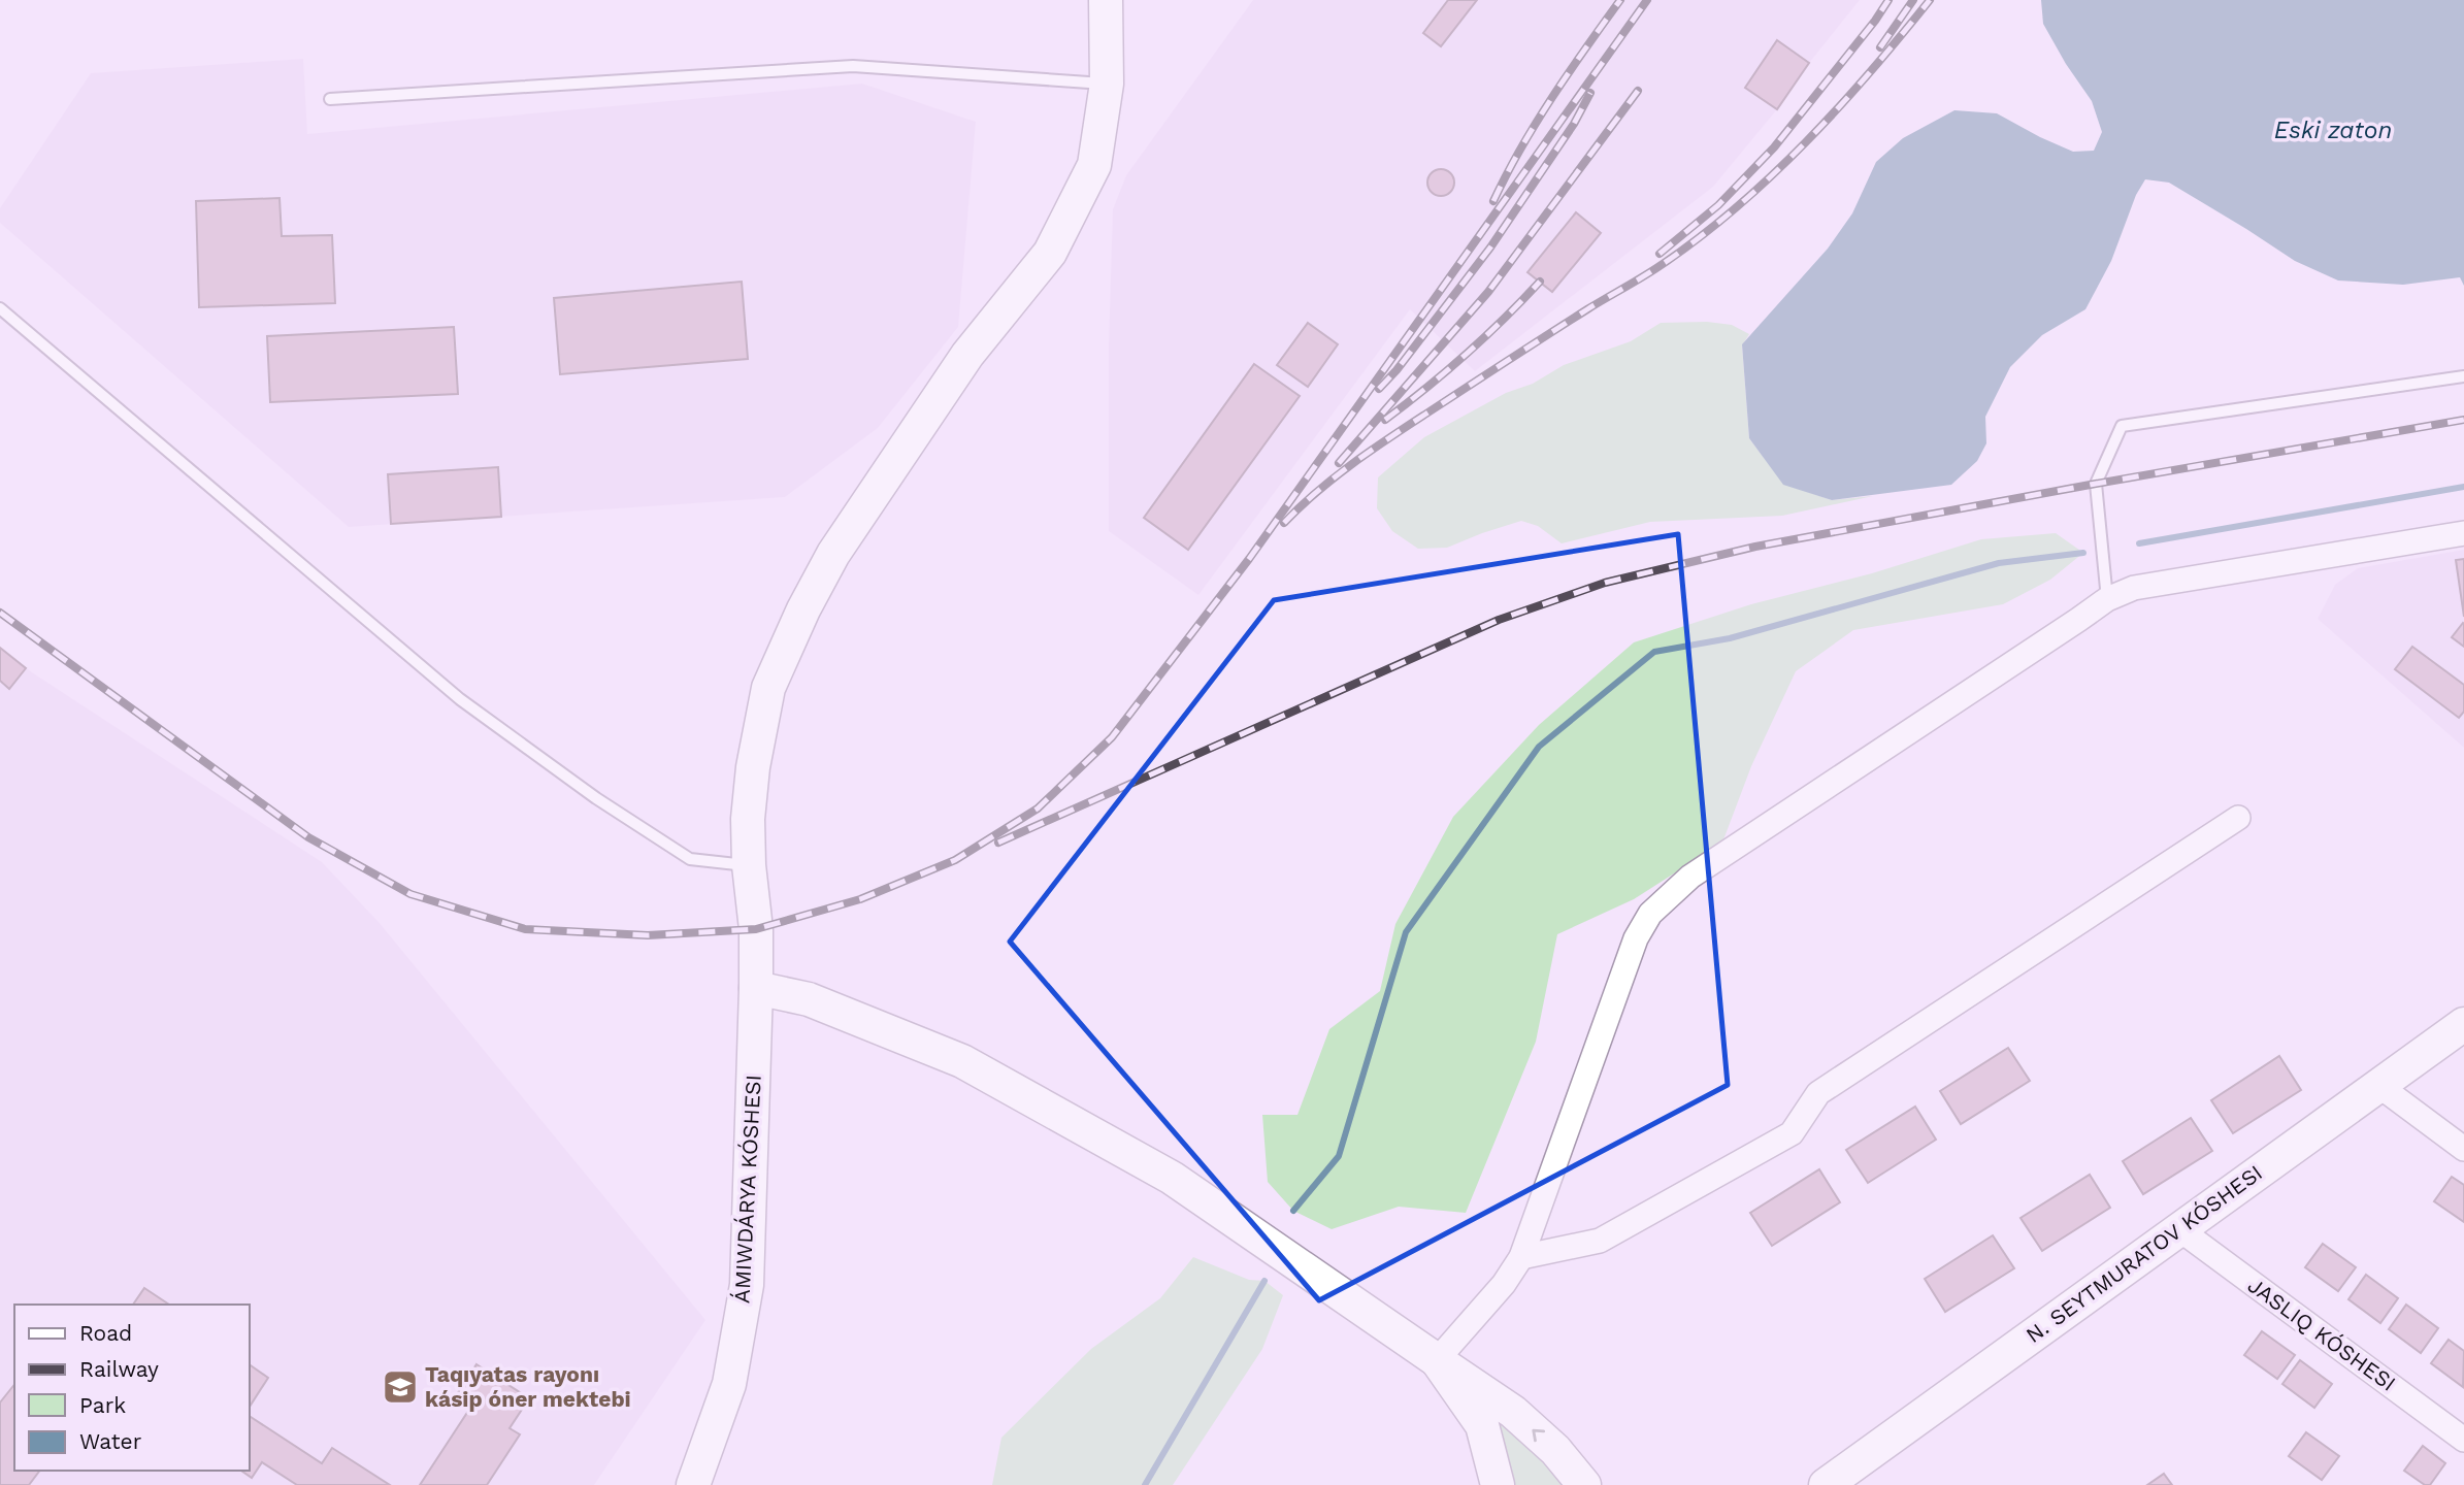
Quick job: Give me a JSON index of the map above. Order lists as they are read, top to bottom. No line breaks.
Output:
{"streets":{"street":["ÁMIWDÁRYA KÓSHESI","N. SEYTMURATOV KÓSHESI"]},"water":["Eski zaton"],"places":{"school or university":["Taqıyatas rayonı kásip óner mektebi"]},"legend":["Road","Railway","Park","Water"]}
